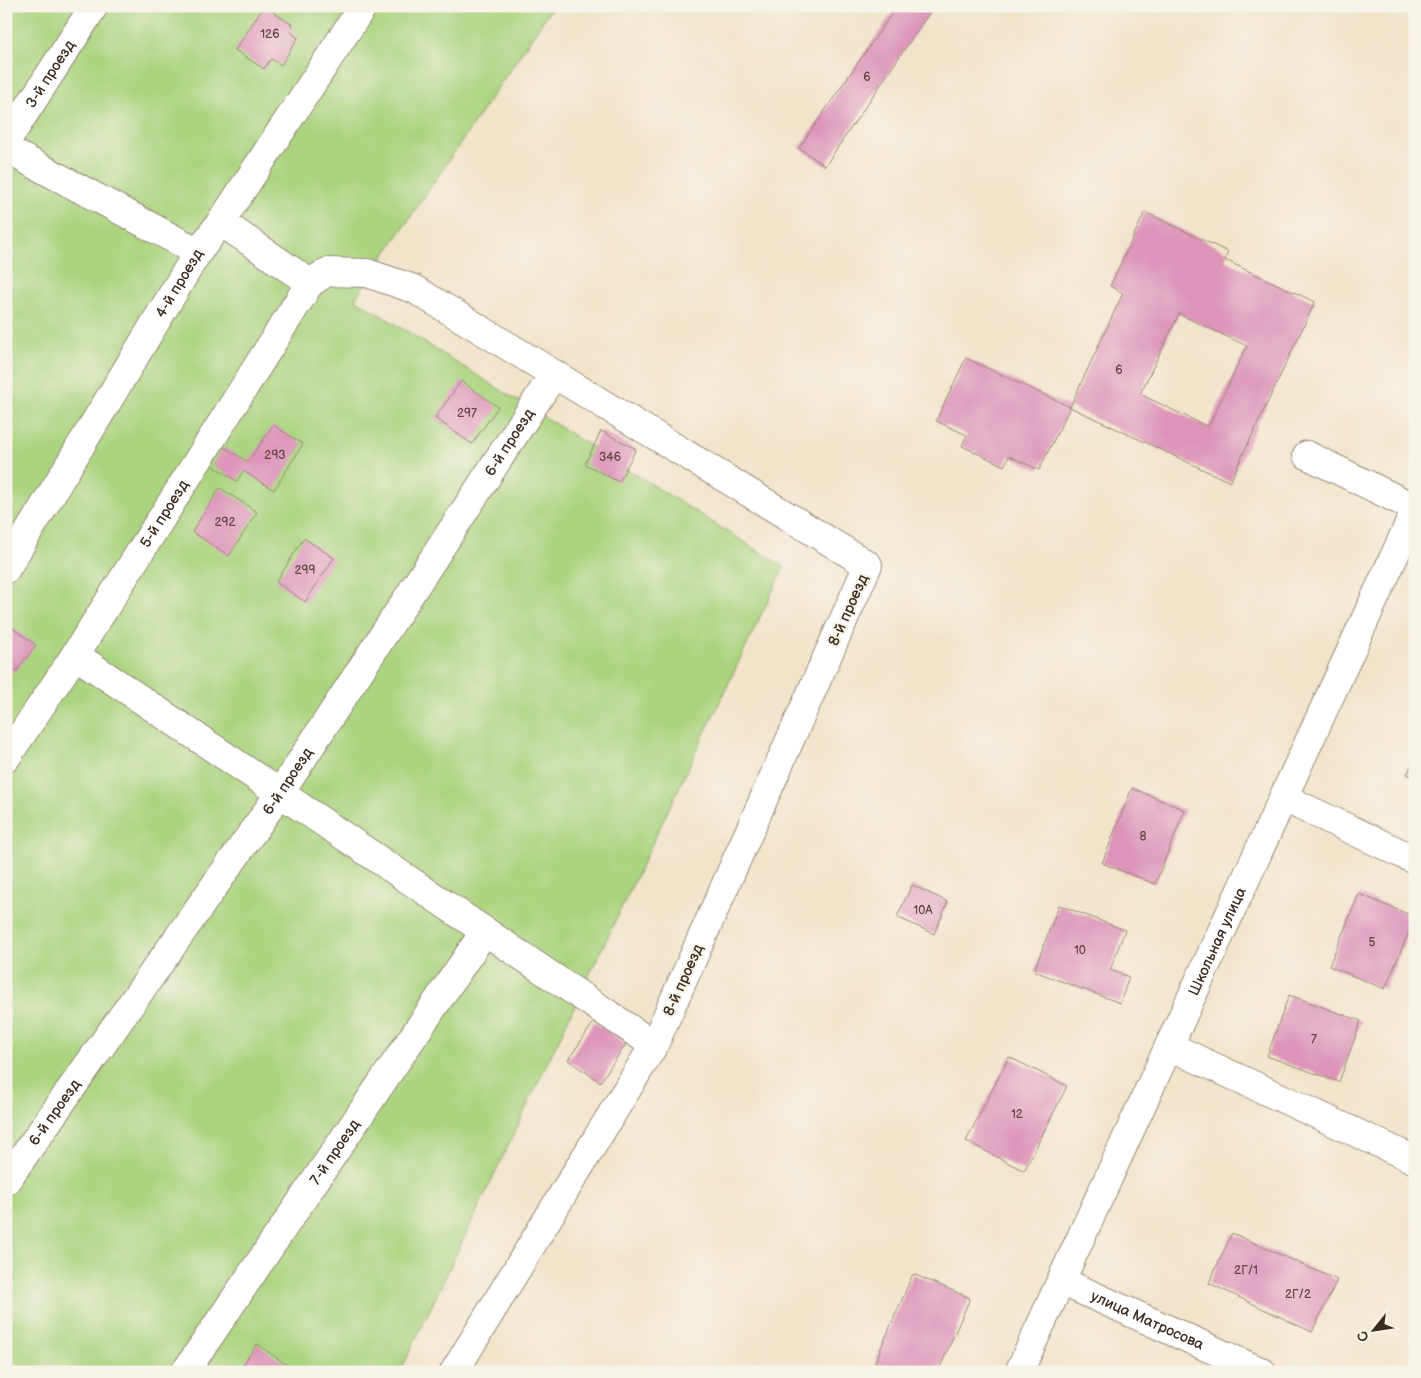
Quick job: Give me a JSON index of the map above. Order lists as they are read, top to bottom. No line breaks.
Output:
{"streets":{"street":["3-й проезд","4-й проезд","6-й проезд","5-й проезд","8-й проезд","Школьная улица","7-й проезд","улица Матросова"]},"crossings":[["6-й проезд","8-й проезд"],["Школьная улица","улица Матросова"]],"house_numbers":["126","6","6","297","293","346","292","299","8","10А","5","10","7","12","2Г/1","2Г/2"],"north":"bottom left"}
